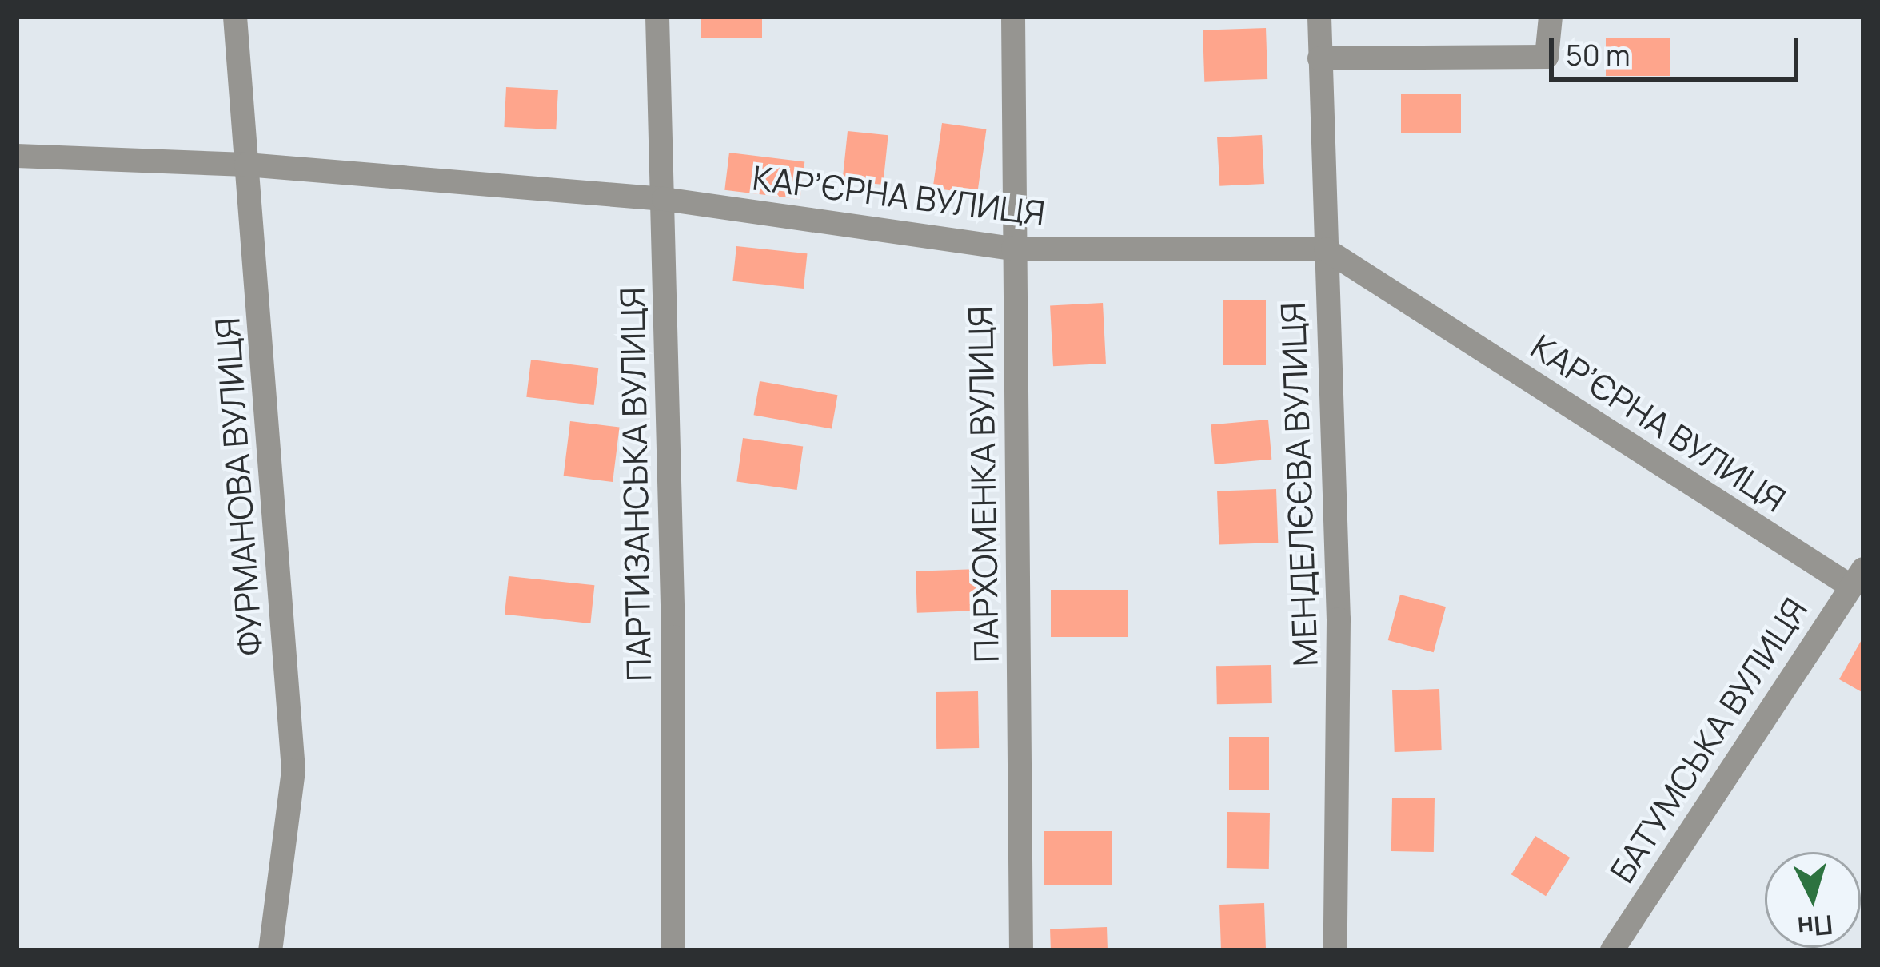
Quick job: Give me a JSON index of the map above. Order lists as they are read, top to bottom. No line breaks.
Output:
{"streets":{"street":["КАР’ЄРНА ВУЛИЦЯ","ПАРТИЗАНСЬКА ВУЛИЦЯ","ПАРХОМЕНКА ВУЛИЦЯ","МЕНДЕЛЄЄВА ВУЛИЦЯ","ФУРМАНОВА ВУЛИЦЯ","БАТУМСЬКА ВУЛИЦЯ"]},"crossings":[["КАР’ЄРНА ВУЛИЦЯ","ПАРТИЗАНСЬКА ВУЛИЦЯ"],["КАР’ЄРНА ВУЛИЦЯ","ПАРХОМЕНКА ВУЛИЦЯ"],["КАР’ЄРНА ВУЛИЦЯ","МЕНДЕЛЄЄВА ВУЛИЦЯ"],["КАР’ЄРНА ВУЛИЦЯ","ФУРМАНОВА ВУЛИЦЯ"],["КАР’ЄРНА ВУЛИЦЯ","БАТУМСЬКА ВУЛИЦЯ"]],"scale_bar":"50 m","north":"bottom"}
